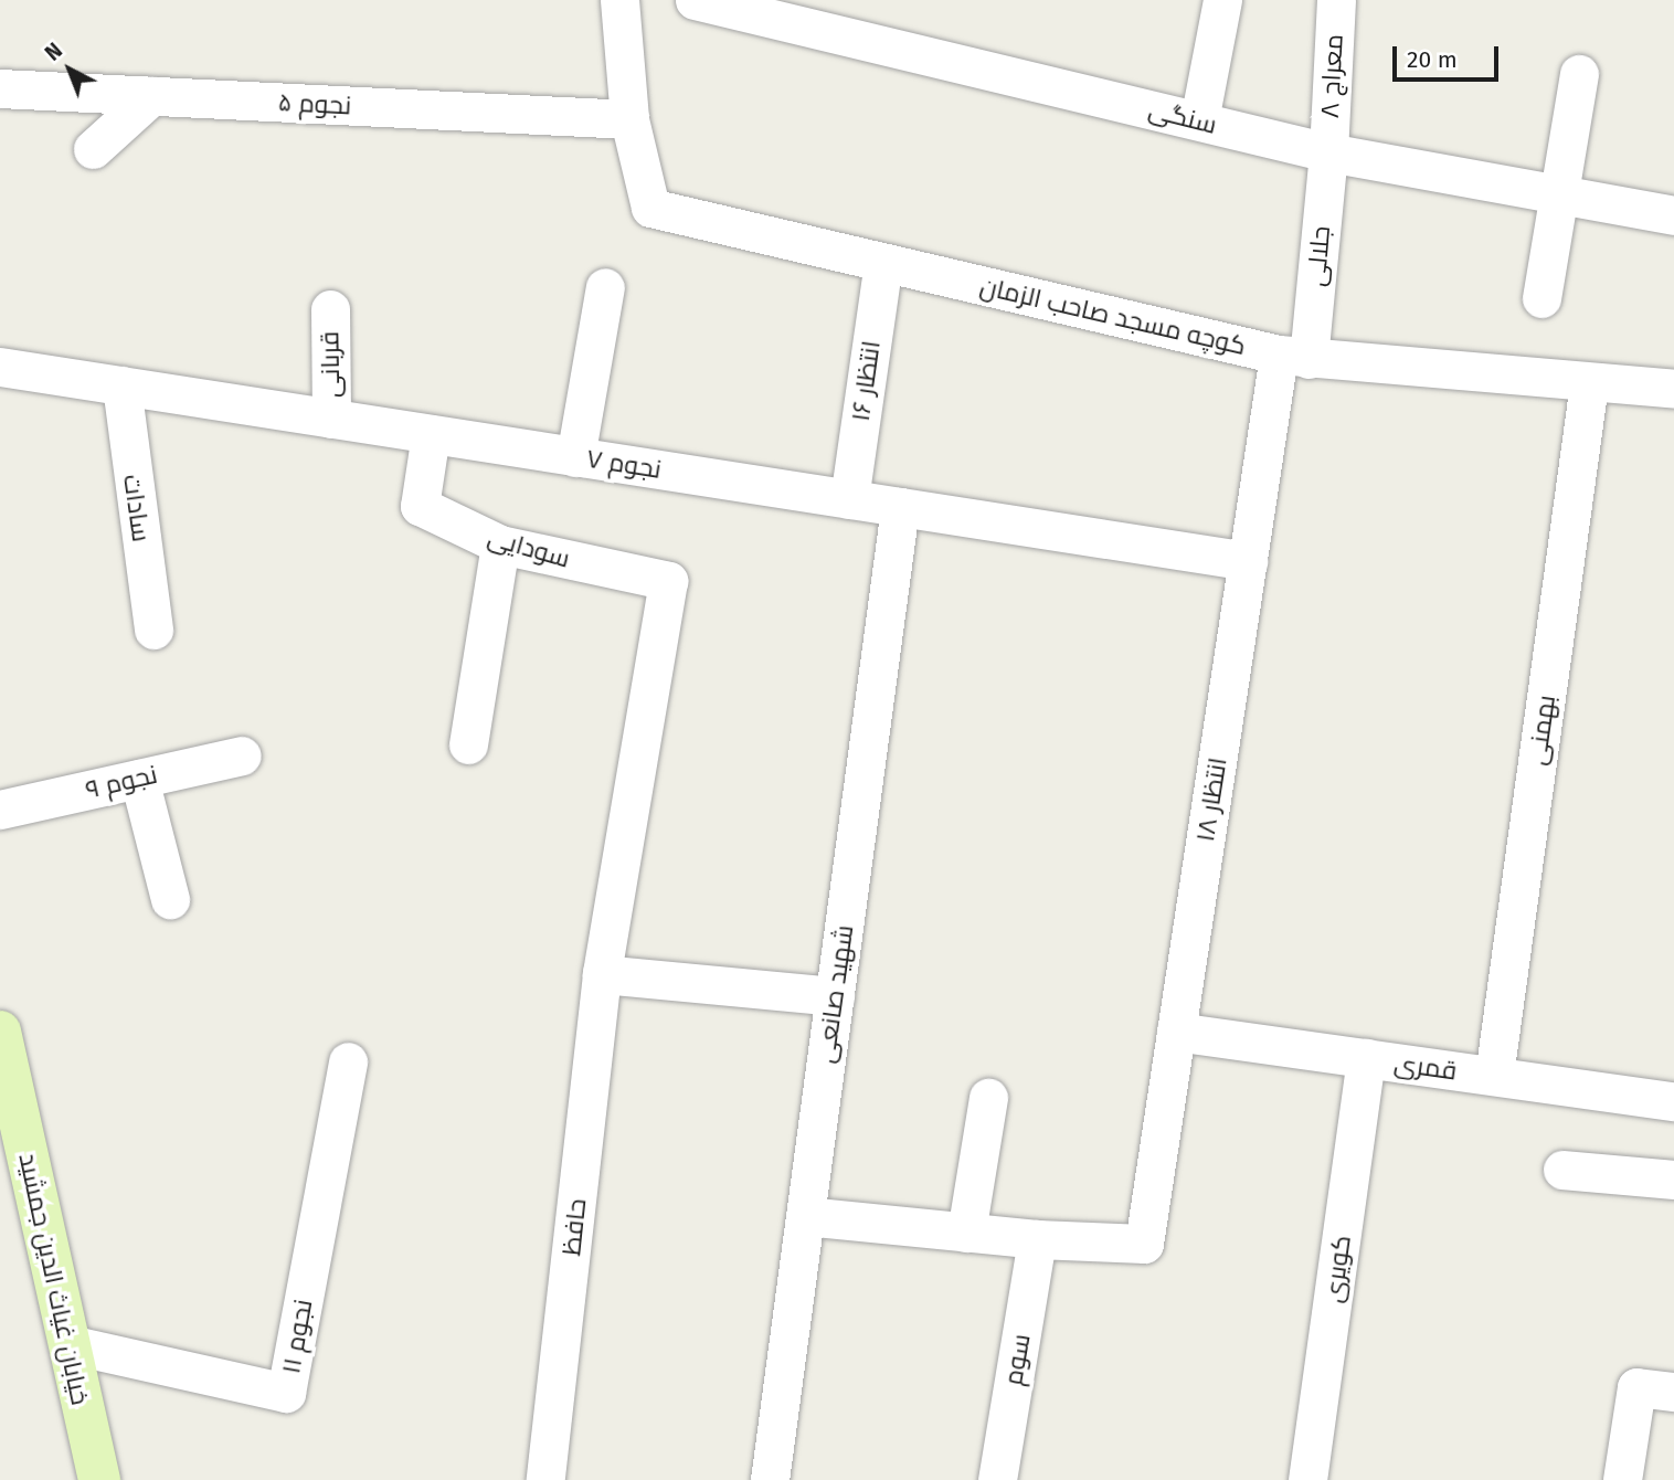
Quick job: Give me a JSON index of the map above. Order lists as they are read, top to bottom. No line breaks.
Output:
{"streets":{"main road":["خیابان غیاث الدین جمشید"],"street":["معراج ۸","نجوم ۵","سنگی","جلالی","کوچه مسجد صاحب الزمان","قربانی","انتظار ۱۶","نجوم ۷","سادات","سودایی","بهمنی","نجوم ۹","انتظار ۱۸","شهید صانعی","قمری","حافظ","کویری","نجوم ۱۱","سوم"]},"crossings":[["معراج ۸","سنگی"],["معراج ۸","جلالی"],["نجوم ۵","کوچه مسجد صاحب الزمان"],["سنگی","جلالی"],["جلالی","کوچه مسجد صاحب الزمان"],["جلالی","انتظار ۱۸"],["کوچه مسجد صاحب الزمان","انتظار ۱۶"],["کوچه مسجد صاحب الزمان","بهمنی"],["کوچه مسجد صاحب الزمان","انتظار ۱۸"],["قربانی","نجوم ۷"],["انتظار ۱۶","نجوم ۷"],["نجوم ۷","سادات"],["نجوم ۷","سودایی"],["نجوم ۷","انتظار ۱۸"],["نجوم ۷","شهید صانعی"],["سودایی","حافظ"],["بهمنی","قمری"],["انتظار ۱۸","قمری"],["انتظار ۱۸","سوم"],["قمری","کویری"],["خیابان غیاث الدین جمشید","نجوم ۱۱"]],"scale_bar":"20 m","north":"top left"}
